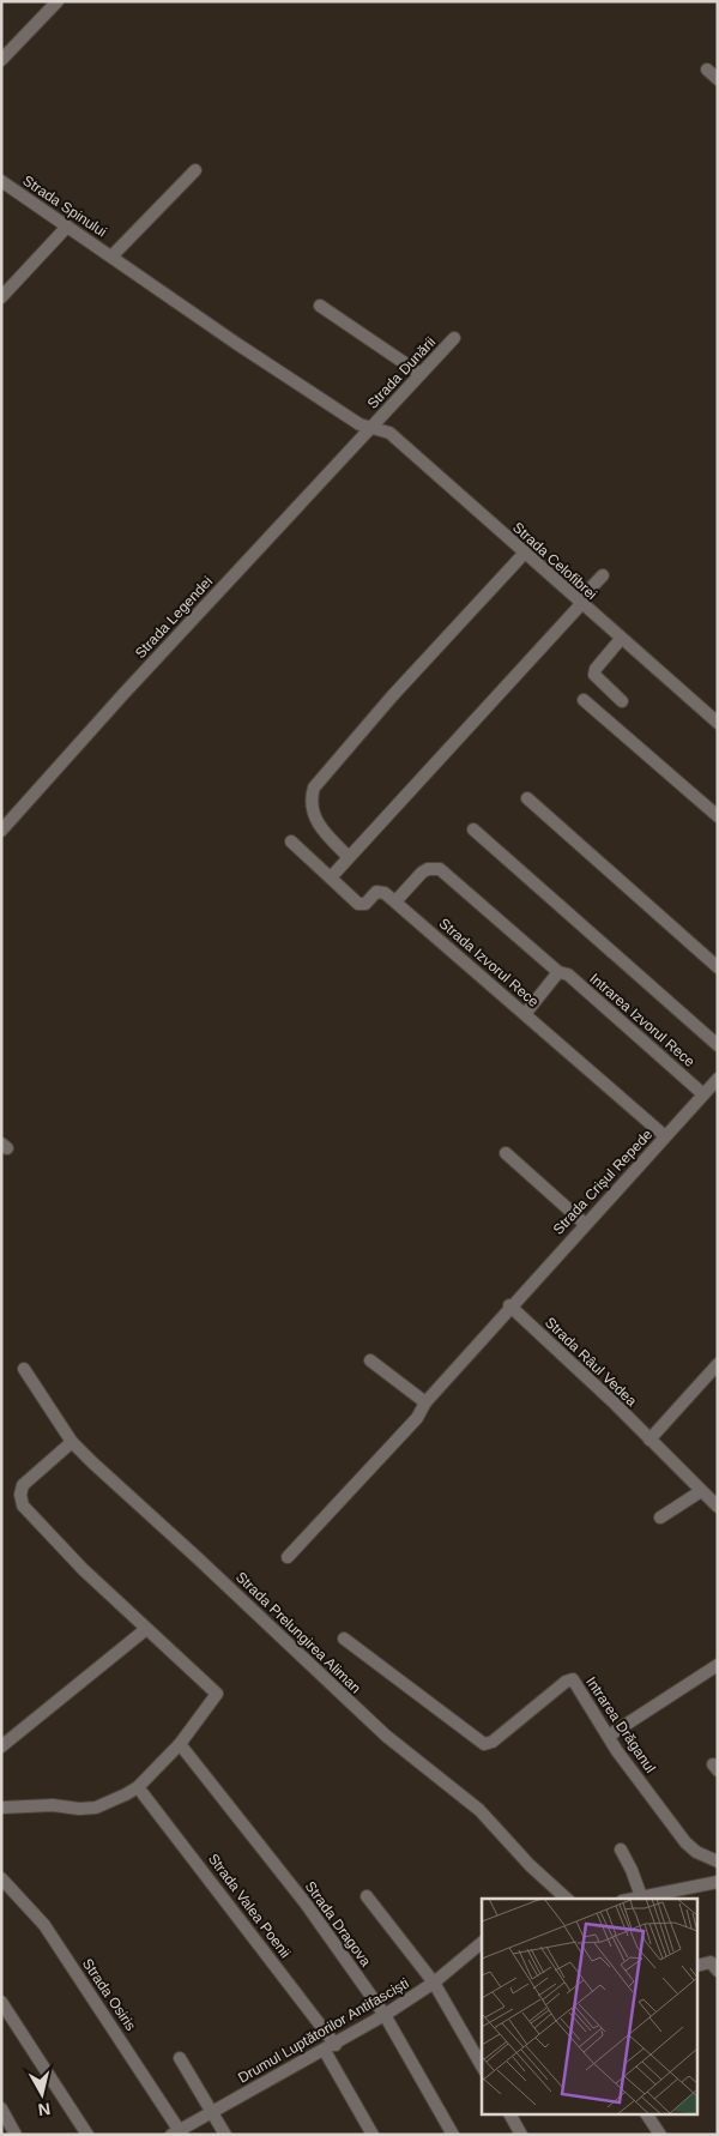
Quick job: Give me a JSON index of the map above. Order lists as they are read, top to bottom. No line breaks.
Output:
{"streets":{"street":["Strada Spinului","Strada Dunării","Strada Celofibrei","Strada Legendei","Strada Izvorul Rece","Intrarea Izvorul Rece","Strada Crișul Repede","Strada Râul Vedea","Strada Prelungirea Aliman","Intrarea Drăganul","Strada Valea Poenii","Strada Dragova","Strada Osiris","Drumul Luptătorilor Antifasciști"]},"crossings":[["Strada Spinului","Strada Dunării"],["Strada Spinului","Strada Celofibrei"],["Strada Spinului","Strada Legendei"],["Strada Dunării","Strada Celofibrei"],["Strada Dunării","Strada Legendei"],["Strada Celofibrei","Strada Legendei"],["Strada Izvorul Rece","Intrarea Izvorul Rece"],["Strada Izvorul Rece","Strada Crișul Repede"],["Intrarea Izvorul Rece","Strada Crișul Repede"],["Strada Crișul Repede","Strada Râul Vedea"],["Strada Valea Poenii","Drumul Luptătorilor Antifasciști"],["Strada Dragova","Drumul Luptătorilor Antifasciști"],["Strada Osiris","Drumul Luptătorilor Antifasciști"]],"north":"bottom"}
